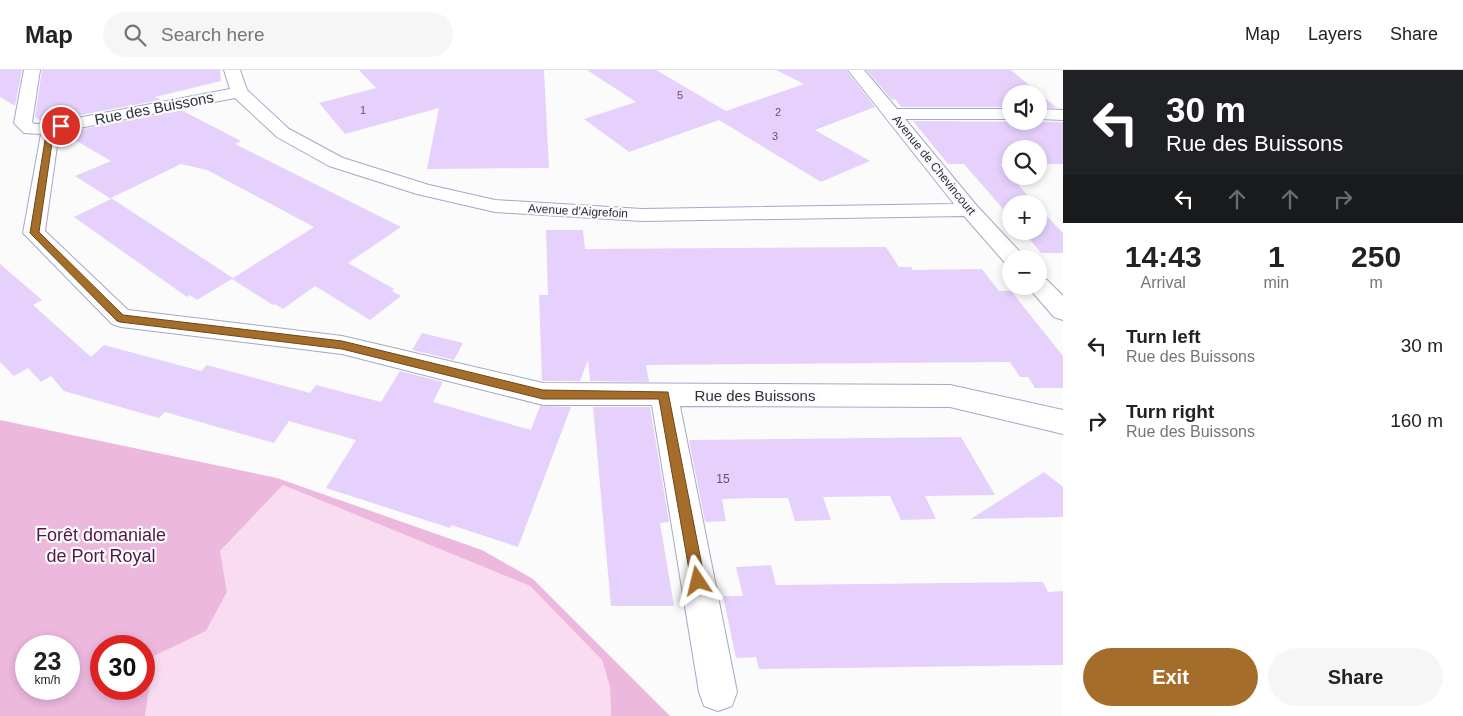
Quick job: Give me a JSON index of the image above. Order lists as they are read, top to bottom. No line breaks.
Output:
{"streets":{"street":["Rue des Buissons","Avenue de Chevincourt","Avenue d'Aigrefoin"]},"crossings":[["Rue des Buissons","Avenue d'Aigrefoin"],["Avenue de Chevincourt","Avenue d'Aigrefoin"]],"parks":["Forêt domaniale de Port Royal"],"house_numbers":["5","1","2","3","15"],"page":{"header":"Map","search":"Search here","nav":["Map","Layers","Share"],"turn":["30 m","Rue des Buissons"],"map_buttons":["+","−"],"eta":["14:43","Arrival","1","min","250","m"],"list":[{"name":"Turn left","note":"Rue des Buissons","value":"30 m"},{"name":"Turn right","note":"Rue des Buissons","value":"160 m"}],"speed":"23 km/h","limit":"30","buttons":["Exit","Share"]}}
